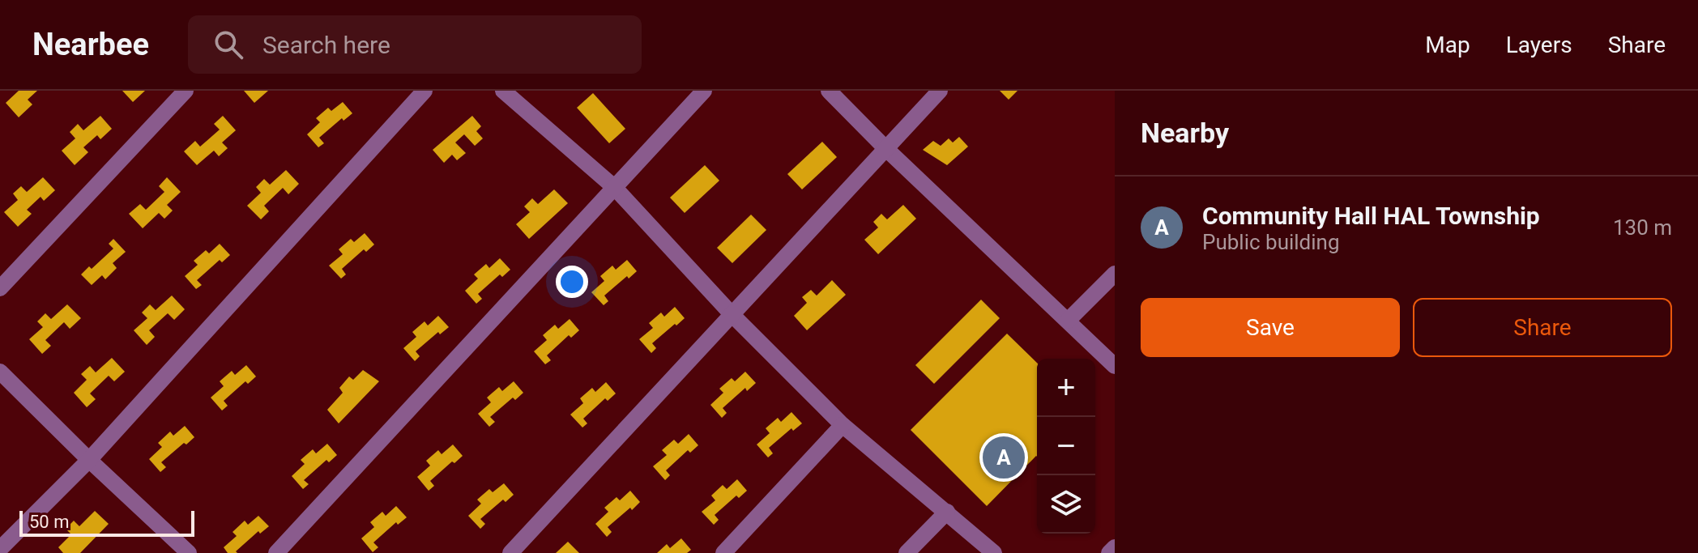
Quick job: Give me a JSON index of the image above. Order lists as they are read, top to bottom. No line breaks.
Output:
{"scale_bar":"50 m","page":{"header":"Nearbee","search":"Search here","nav":["Map","Layers","Share"],"heading":"Nearby","list":[{"mark":"A","name":"Community Hall HAL Township","note":"Public building","value":"130 m"}],"buttons":["Save","Share"],"map_buttons":["+","−"],"pins":"A","scale":"50 m"}}
